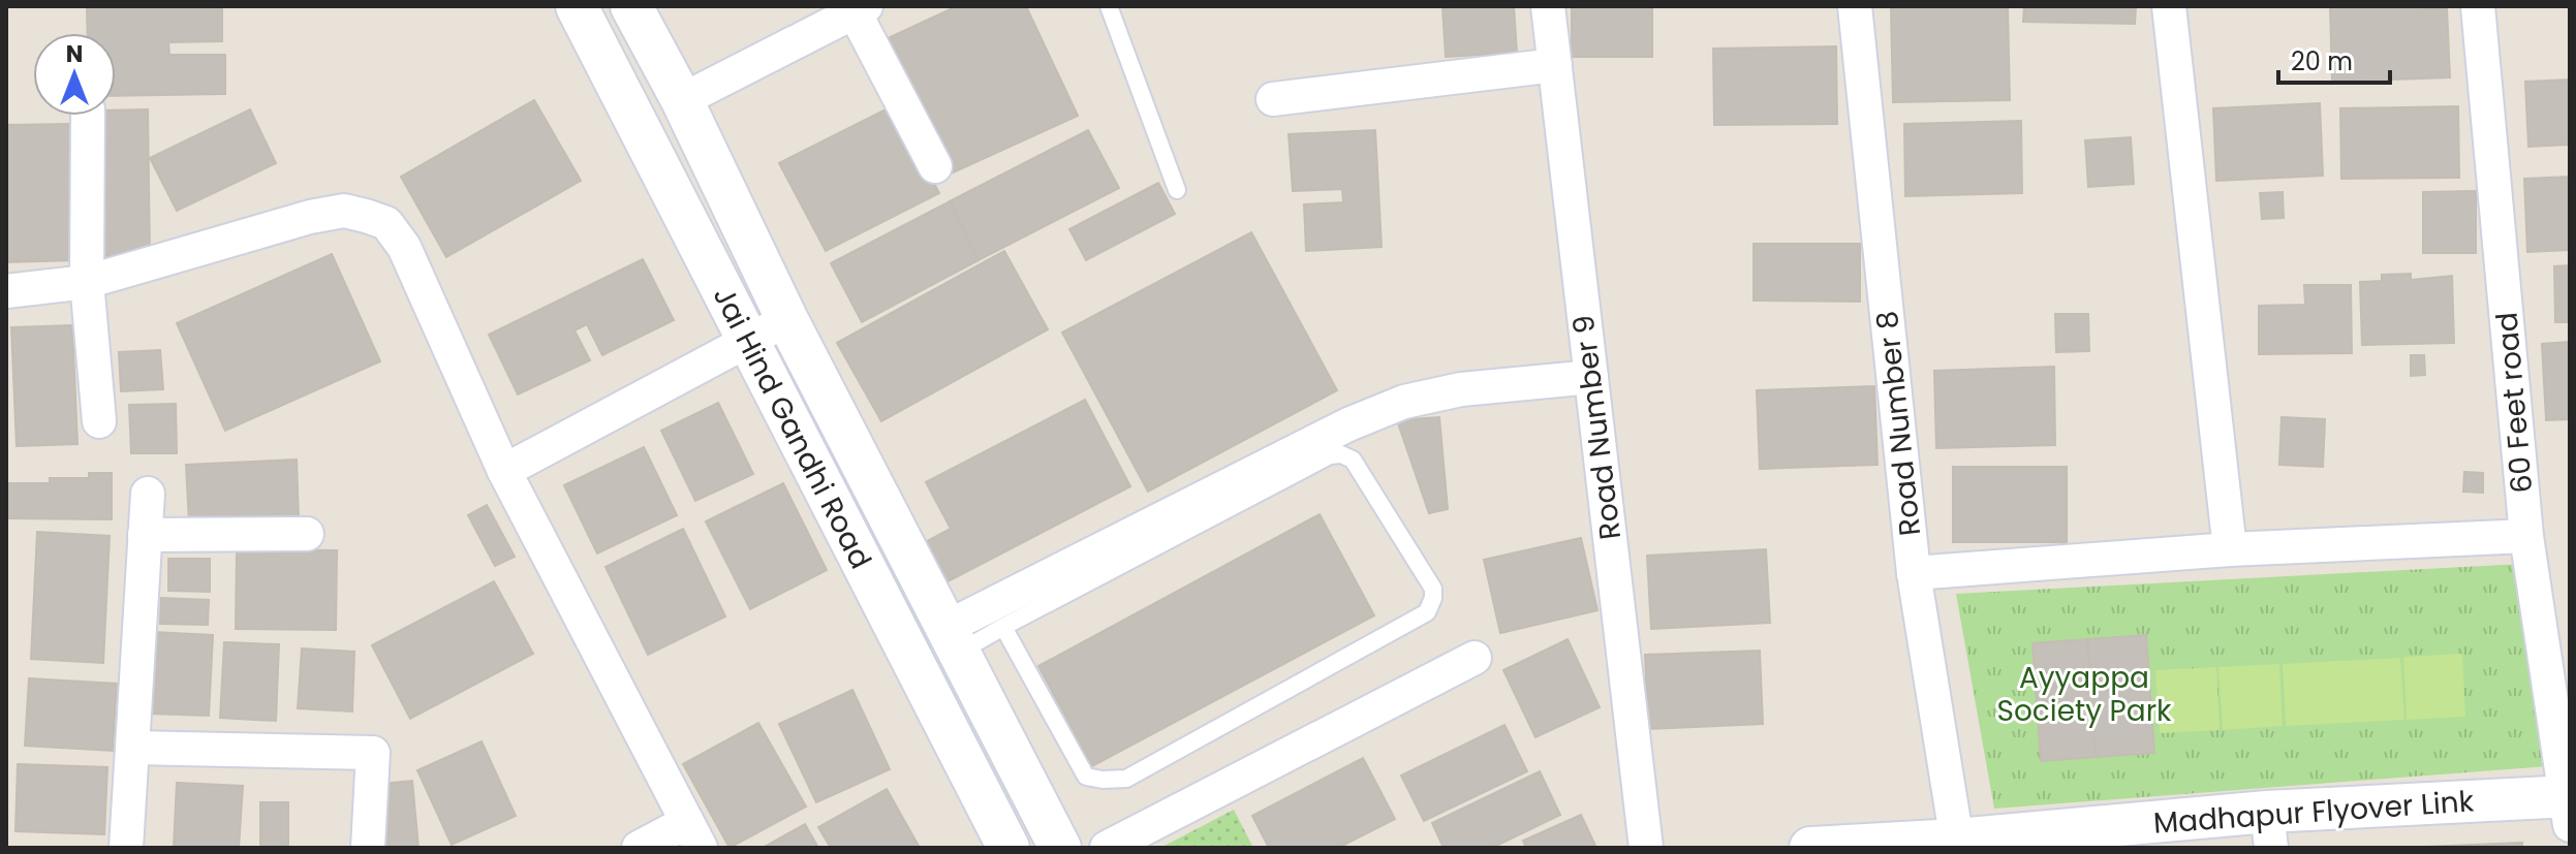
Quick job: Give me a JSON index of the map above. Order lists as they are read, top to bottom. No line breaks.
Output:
{"streets":{"street":["60 Feet road","Road Number 8","Jai Hind Gandhi Road","Road Number 9","Madhapur Flyover Link"]},"crossings":[["60 Feet road","Madhapur Flyover Link"],["Road Number 8","Madhapur Flyover Link"]],"parks":["Ayyappa Society Park"],"scale_bar":"20 m","north":"top"}
